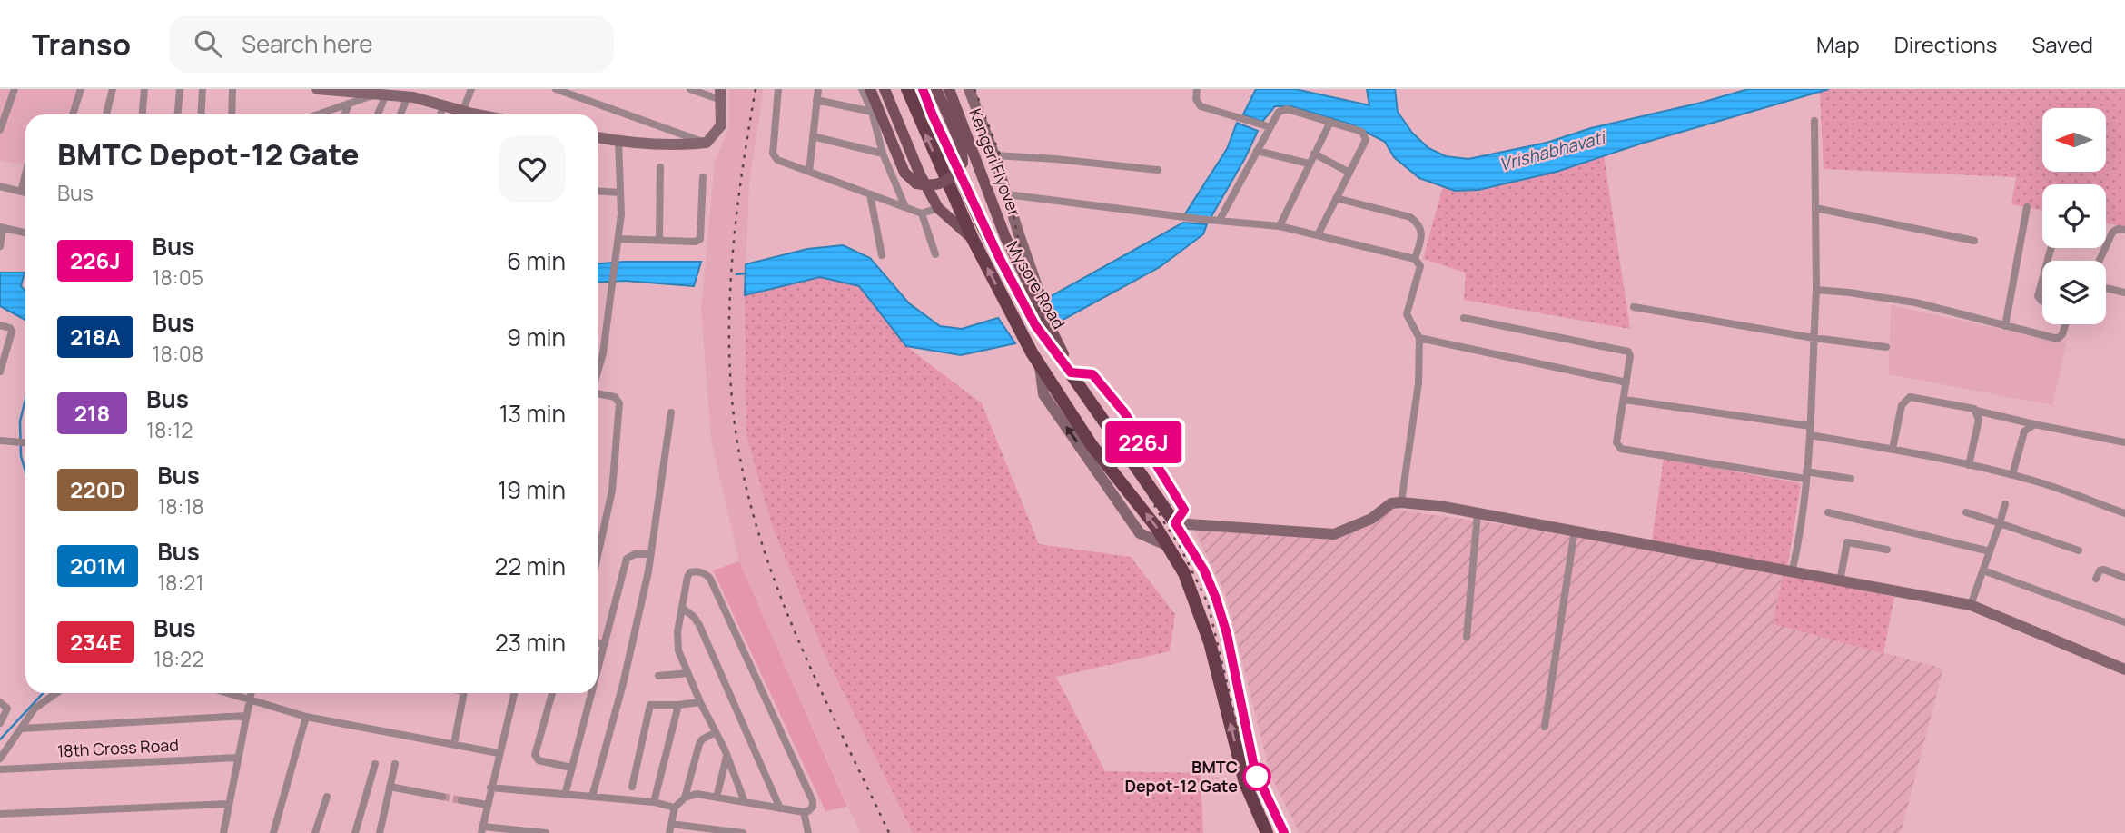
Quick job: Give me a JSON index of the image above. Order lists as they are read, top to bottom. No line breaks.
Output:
{"streets":{"highway":["Mysore Road"],"main road":["Kengeri Flyover"],"street":["18th Cross Road"]},"crossings":[["Kengeri Flyover","Mysore Road"]],"water":["Vrishabhavati"],"places":["BMTC Depot-12 Gate"],"lines":["bus line 226J"],"north":"left","page":{"header":"Transo","search":"Search here","nav":["Map","Directions","Saved"],"on_map":"226J","heading":["BMTC Depot-12 Gate","Bus"],"list":[{"mark":"226J","name":"Bus","note":"18:05","value":"6 min"},{"mark":"218A","name":"Bus","note":"18:08","value":"9 min"},{"mark":"218","name":"Bus","note":"18:12","value":"13 min"},{"mark":"220D","name":"Bus","note":"18:18","value":"19 min"},{"mark":"201M","name":"Bus","note":"18:21","value":"22 min"},{"mark":"234E","name":"Bus","note":"18:22","value":"23 min"}]}}
